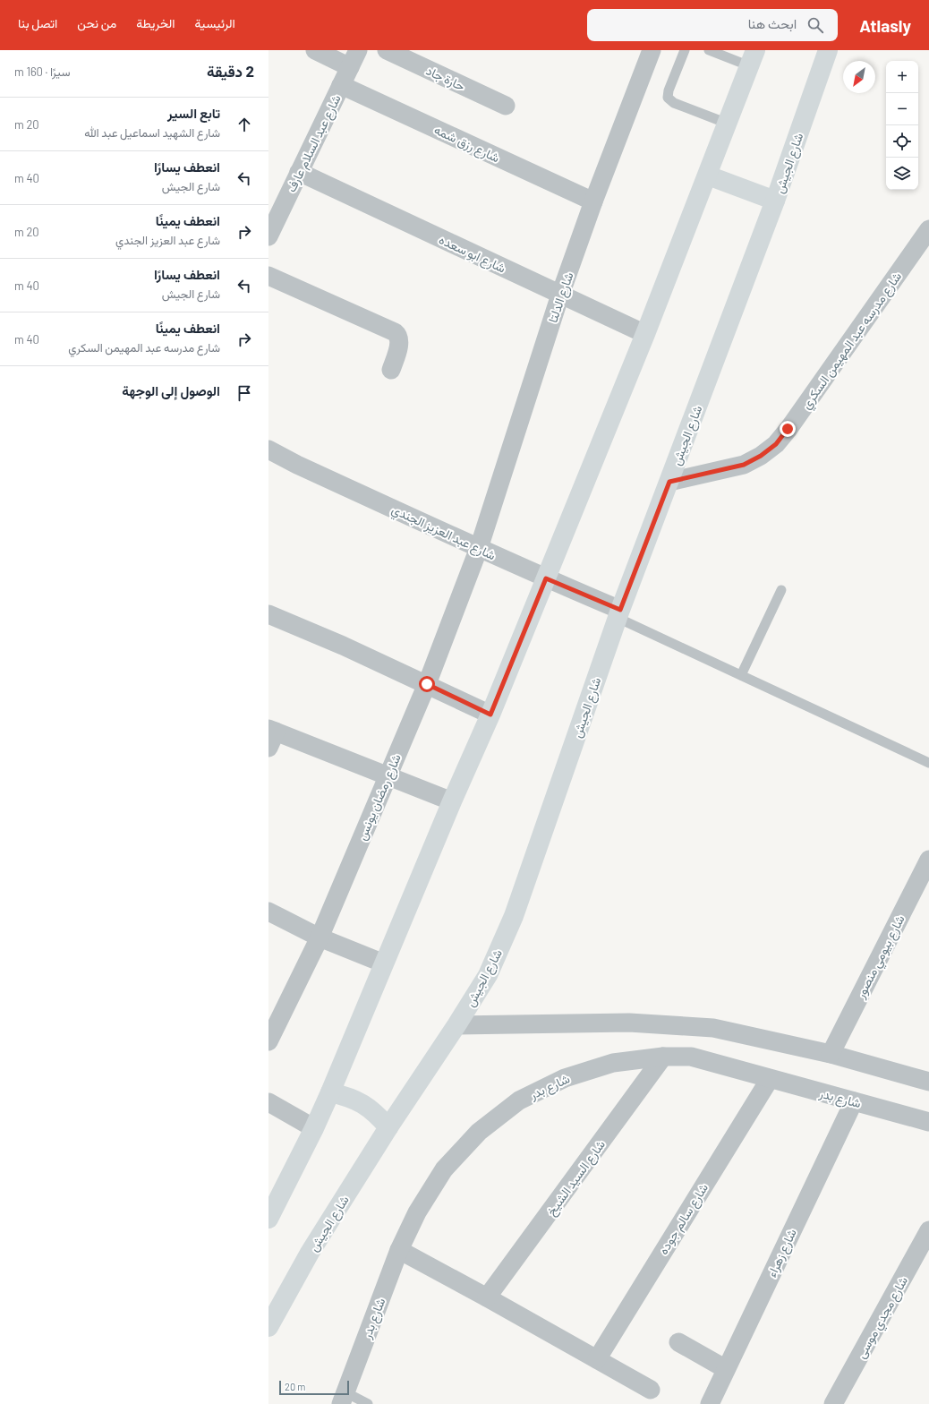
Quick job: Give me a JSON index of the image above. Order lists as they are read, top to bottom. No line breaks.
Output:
{"streets":{"main road":["شارع الجيش"],"street":["حارة جاد","شارع عبد السلام عارف","شارع رزق شمه","شارع ابو سعده","شارع الدلتا","شارع مدرسه عبد المهيمن السكري","شارع عبد العزيز الجندي","شارع رمضان يونس","شارع بيومي منصور","شارع بدر","شارع السيد الشيخ","شارع سالم جوده","شارع زهراء","شارع مجدي موسى"]},"crossings":[["شارع عبد السلام عارف","شارع رزق شمه"],["شارع عبد السلام عارف","شارع ابو سعده"],["شارع رزق شمه","شارع الدلتا"],["شارع الجيش","شارع مدرسه عبد المهيمن السكري"],["شارع الجيش","شارع عبد العزيز الجندي"],["شارع ابو سعده","شارع الدلتا"],["شارع الدلتا","شارع عبد العزيز الجندي"],["شارع الدلتا","شارع رمضان يونس"],["شارع عبد العزيز الجندي","شارع رمضان يونس"],["شارع بدر","شارع السيد الشيخ"],["شارع بدر","شارع سالم جوده"],["شارع بدر","شارع زهراء"]],"scale_bar":"20 m","north":"bottom left","page":{"header":"Atlasly","search":"ابحث هنا","nav":["الرئيسية","الخريطة","من نحن","اتصل بنا"],"heading":["2 دقيقة","سيرًا · 160 m"],"map_buttons":["+","−"],"list":[["تابع السير","شارع الشهيد اسماعيل عبد الله","20 m"],["انعطف يسارًا","شارع الجيش","40 m"],["انعطف يمينًا","شارع عبد العزيز الجندي","20 m"],["انعطف يسارًا","شارع الجيش","40 m"],["انعطف يمينًا","شارع مدرسه عبد المهيمن السكري","40 m"],"الوصول إلى الوجهة"],"scale":"20 m"}}
